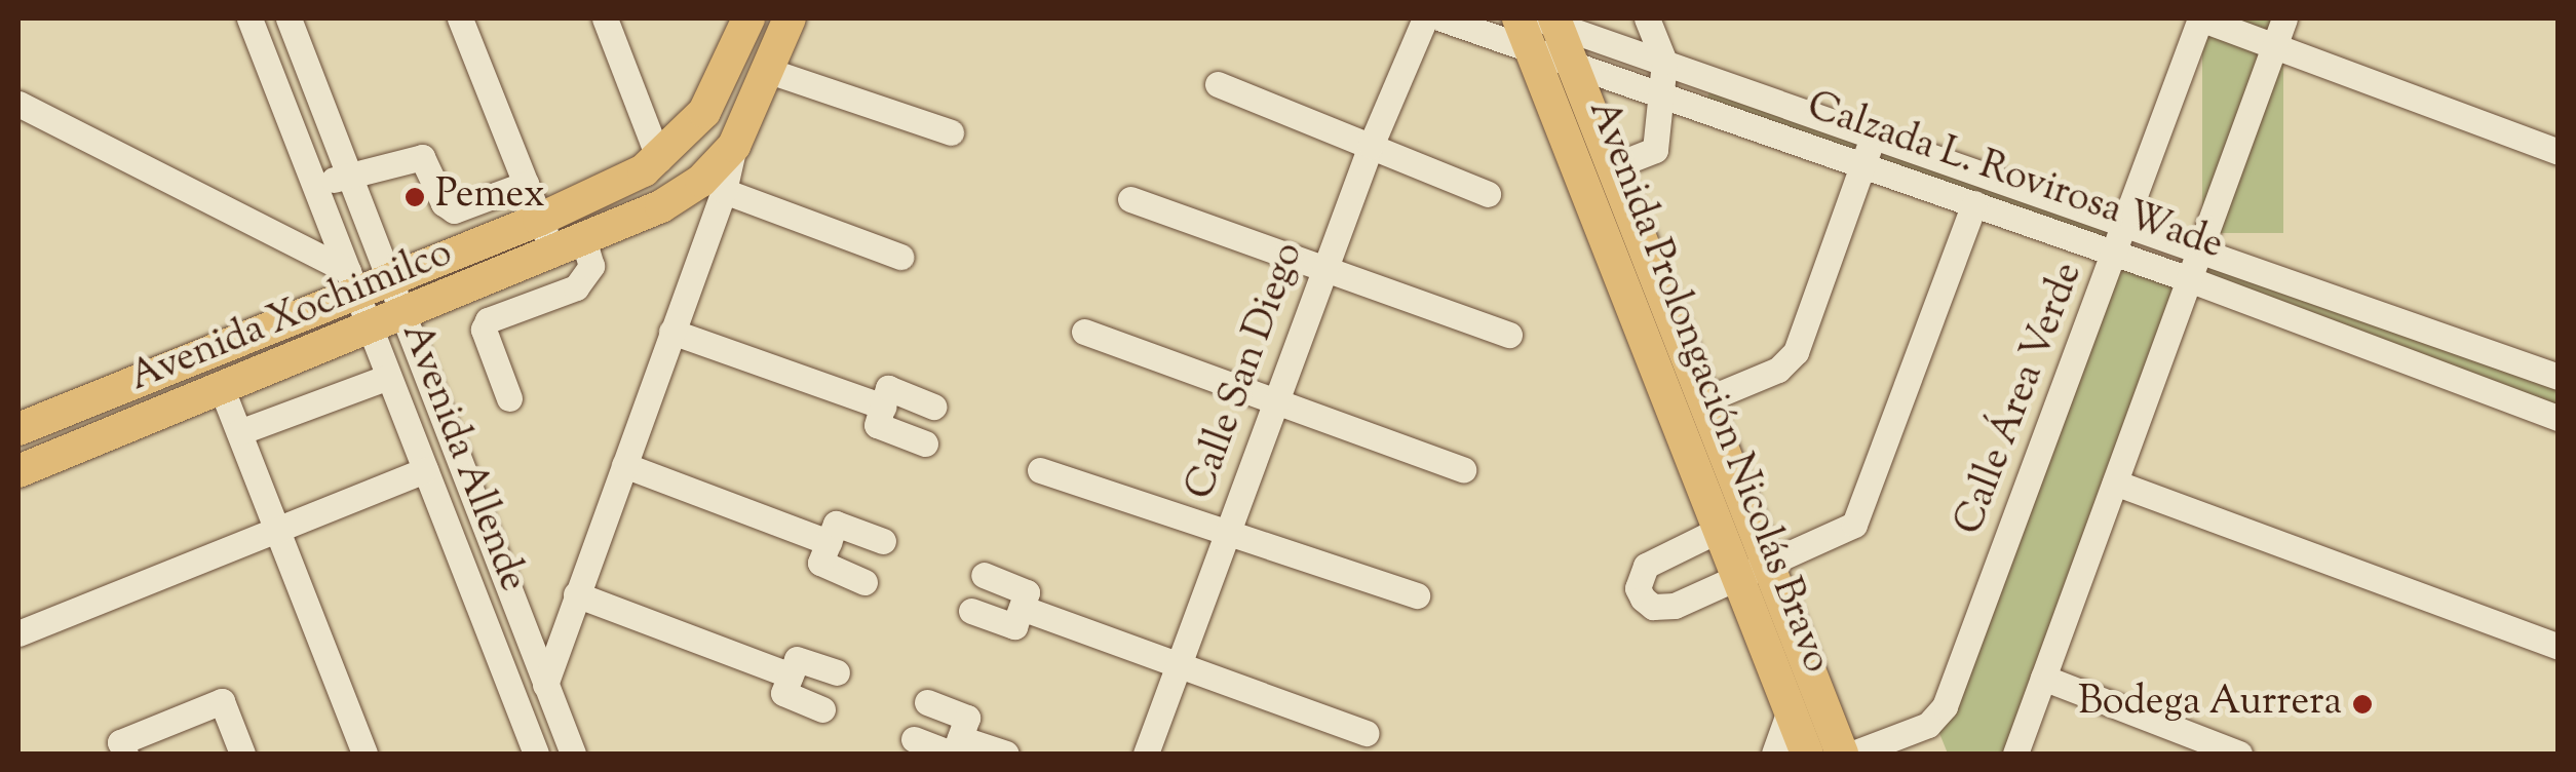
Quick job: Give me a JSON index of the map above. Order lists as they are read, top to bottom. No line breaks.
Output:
{"streets":{"main road":["Avenida Xochimilco","Avenida Prolongación Nicolás Bravo"],"street":["Calzada L. Rovirosa Wade","Calle San Diego","Calle Área Verde","Avenida Allende"]},"crossings":[["Calzada L. Rovirosa Wade","Avenida Prolongación Nicolás Bravo"],["Calzada L. Rovirosa Wade","Calle Área Verde"],["Avenida Xochimilco","Avenida Allende"]],"places":["Pemex","Bodega Aurrera"]}
